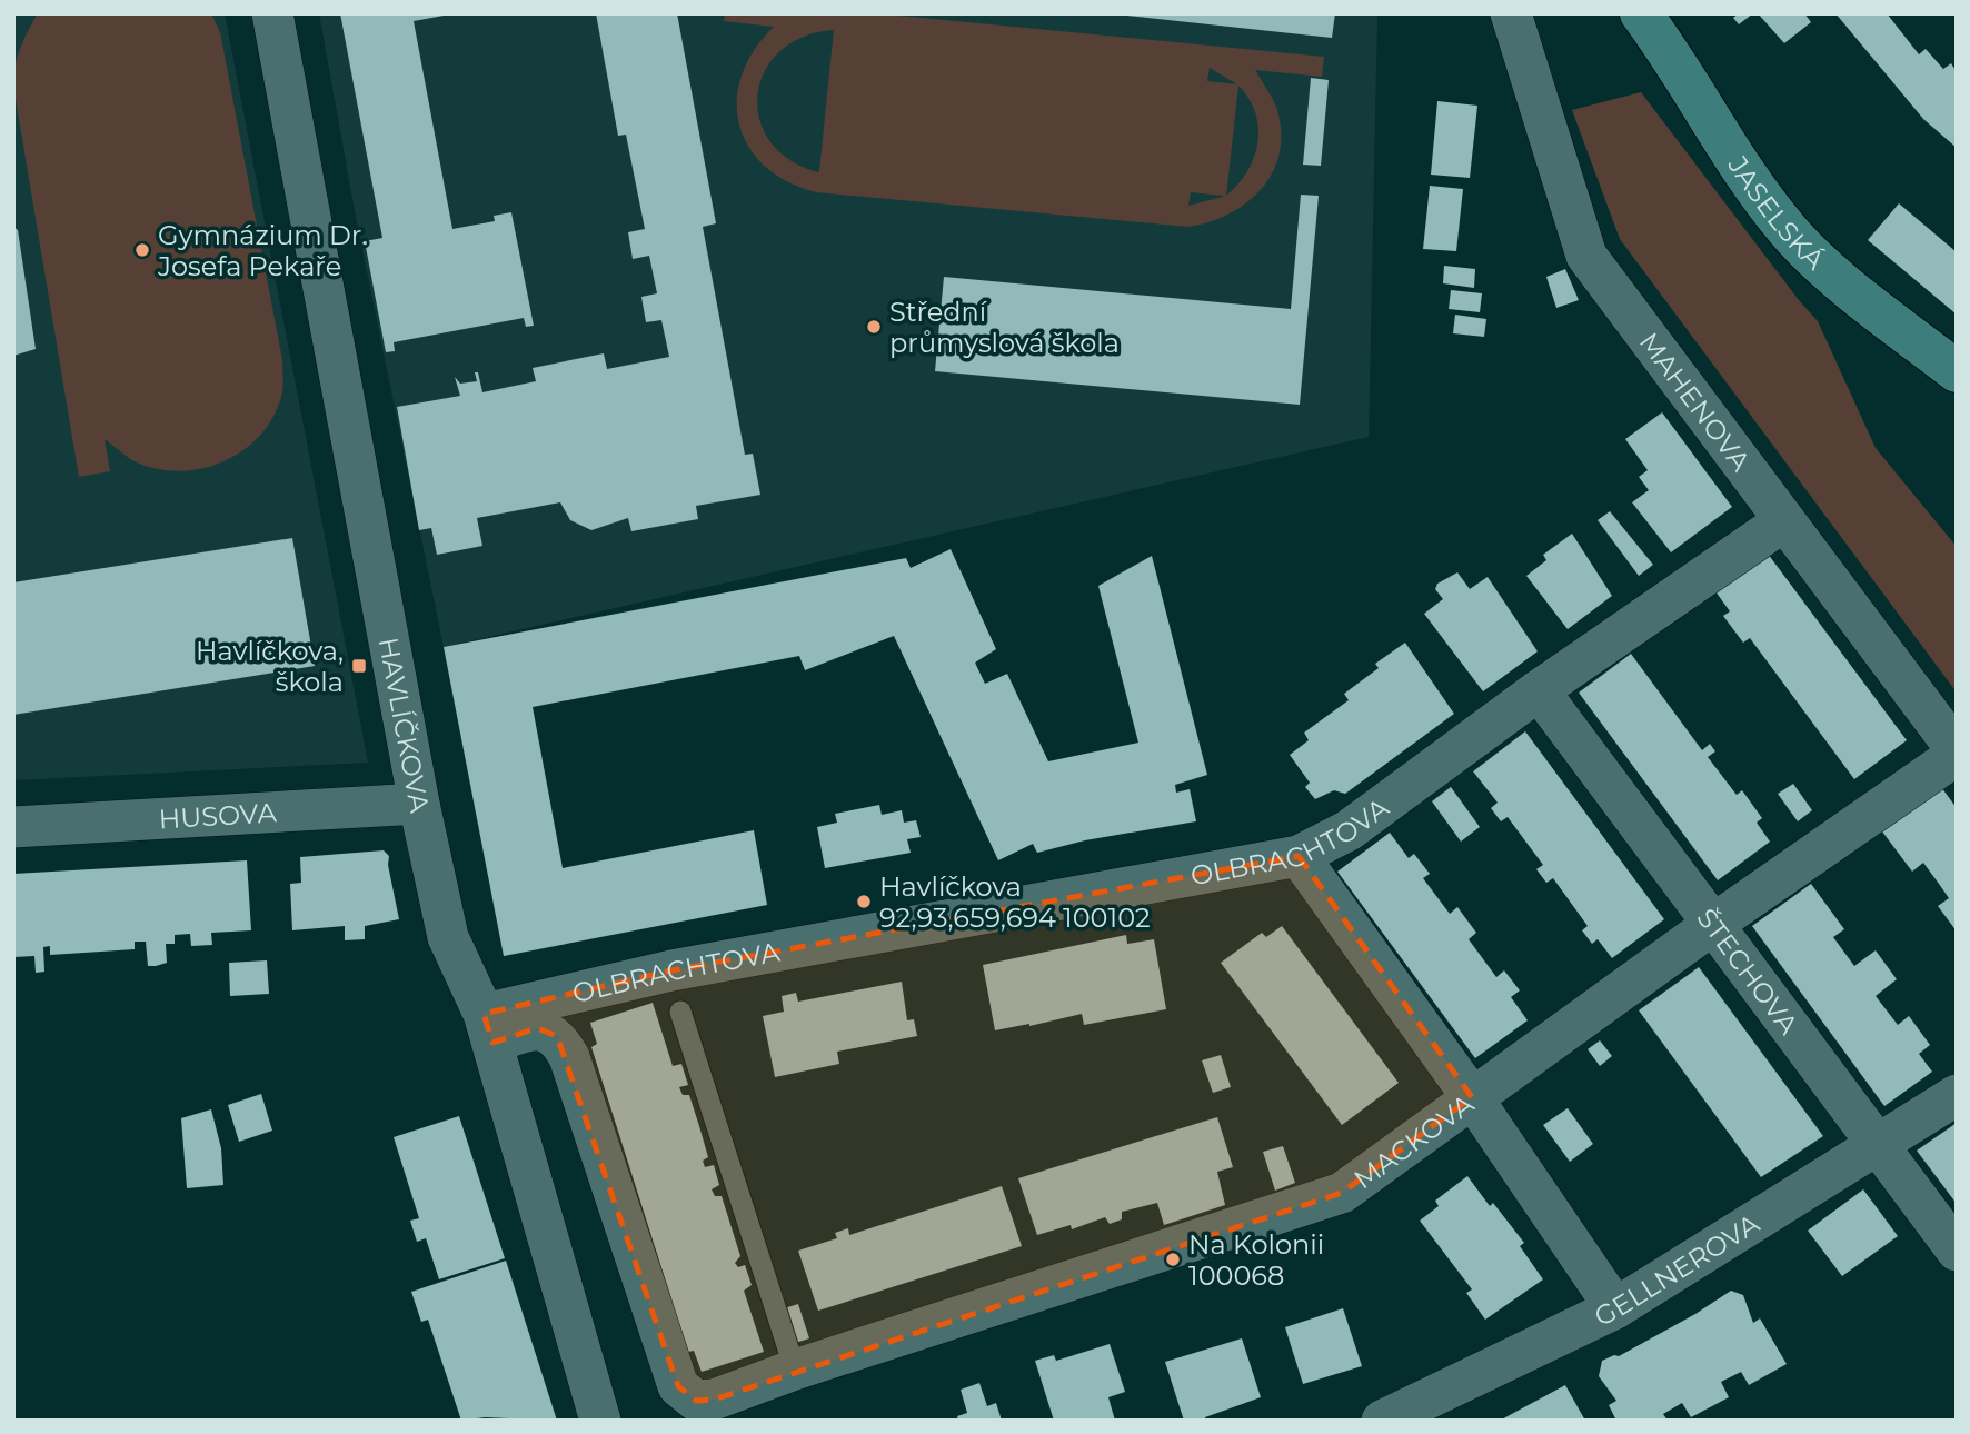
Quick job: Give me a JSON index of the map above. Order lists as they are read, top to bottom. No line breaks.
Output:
{"streets":{"street":["JASELSKÁ","MAHENOVA","HAVLÍČKOVA","HUSOVA","OLBRACHTOVA","ŠTECHOVA","MACKOVA","GELLNEROVA"]},"crossings":[["MAHENOVA","OLBRACHTOVA"],["MAHENOVA","MACKOVA"],["HAVLÍČKOVA","HUSOVA"],["HAVLÍČKOVA","OLBRACHTOVA"],["HAVLÍČKOVA","MACKOVA"],["OLBRACHTOVA","ŠTECHOVA"],["OLBRACHTOVA","MACKOVA"],["ŠTECHOVA","MACKOVA"],["ŠTECHOVA","GELLNEROVA"]],"places":{"other":["Gymnázium Dr. Josefa Pekaře","Střední průmyslová škola","Havlíčkova 92,93,659,694 100102","Na Kolonii 100068"],"transit":["Havlíčkova, škola"]}}
